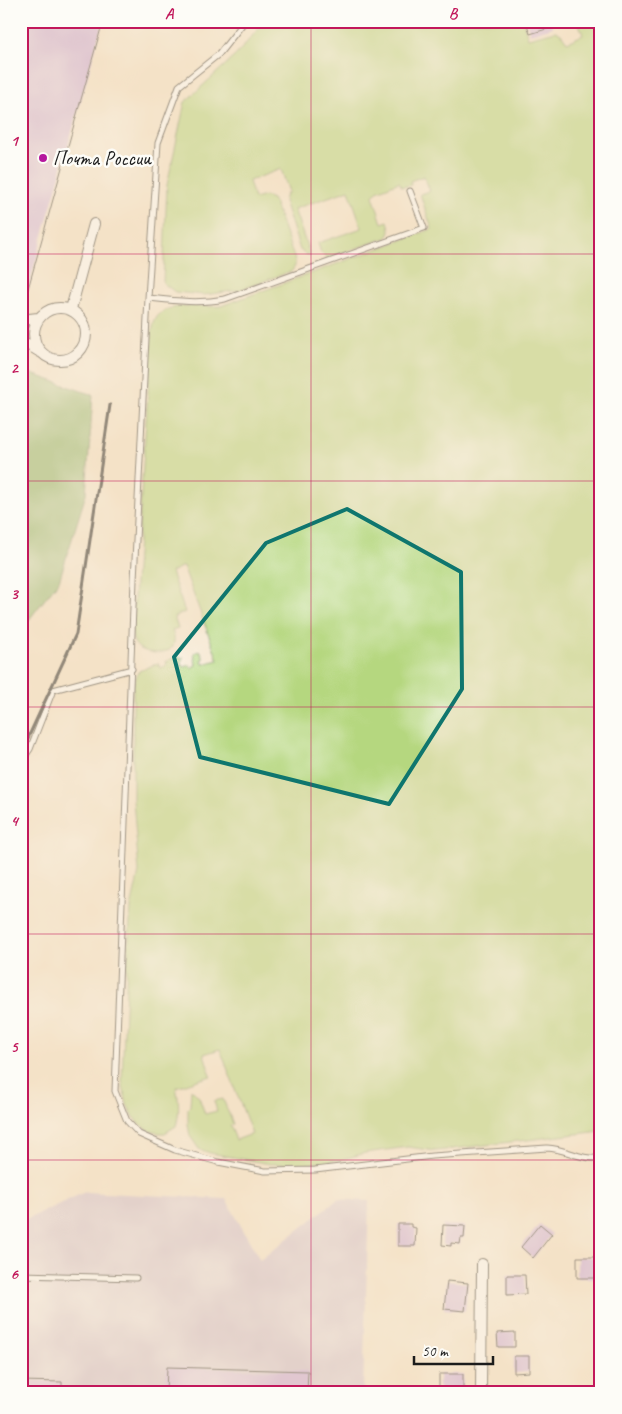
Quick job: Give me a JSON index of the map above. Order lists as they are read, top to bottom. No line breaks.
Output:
{"places":["Почта России"],"scale_bar":"50 m","grid":{"columns":["A","B"],"rows":["1","2","3","4","5","6"]}}
